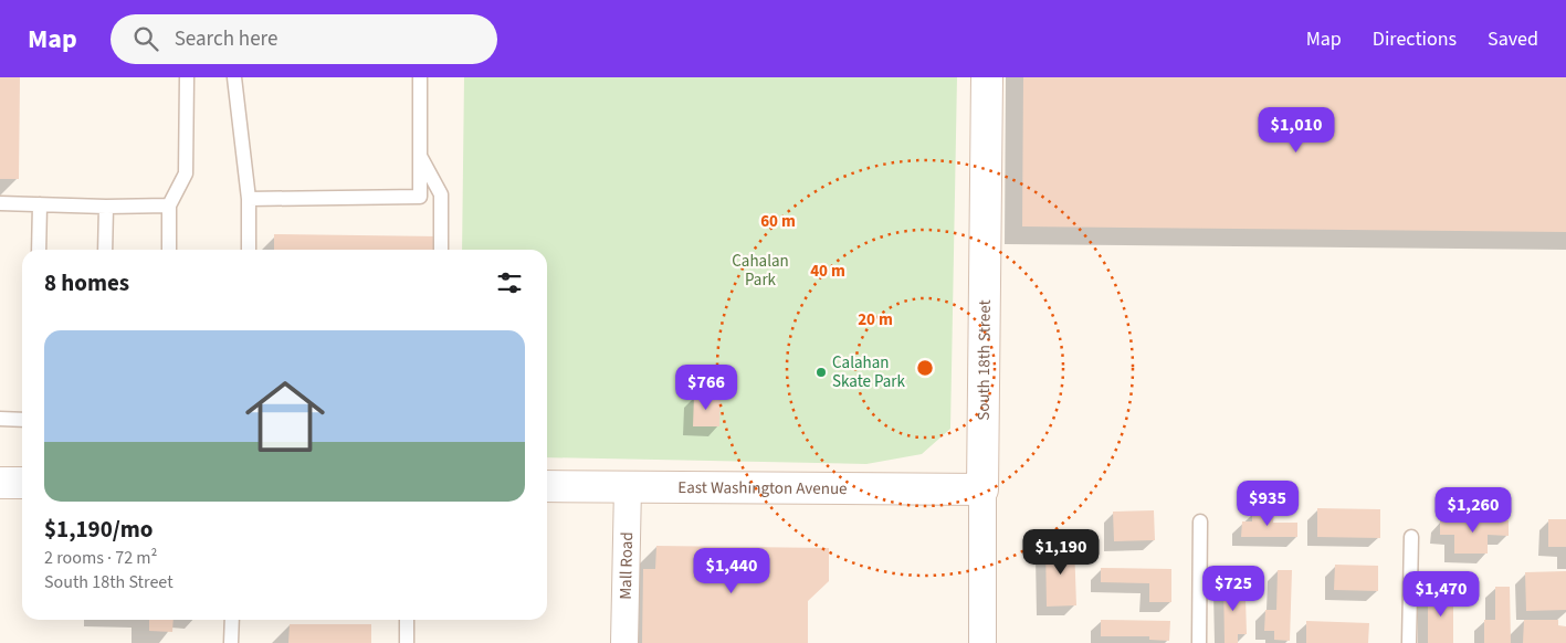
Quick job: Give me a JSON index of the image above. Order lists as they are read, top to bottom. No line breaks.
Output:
{"streets":{"street":["South 18th Street","East Washington Avenue","Mall Road"]},"crossings":[["South 18th Street","East Washington Avenue"],["East Washington Avenue","Mall Road"]],"parks":["Cahalan Park"],"places":["Calahan Skate Park"],"page":{"header":"Map","search":"Search here","nav":["Map","Directions","Saved"],"price":["$1,010","$766","$935","$1,260","$1,190","$1,440","$725","$1,470"],"heading":"8 homes","list":[{"name":"$1,190/mo","note":"2 rooms · 72 m² · South 18th Street"}]},"rings":["60 m","40 m","20 m"]}
